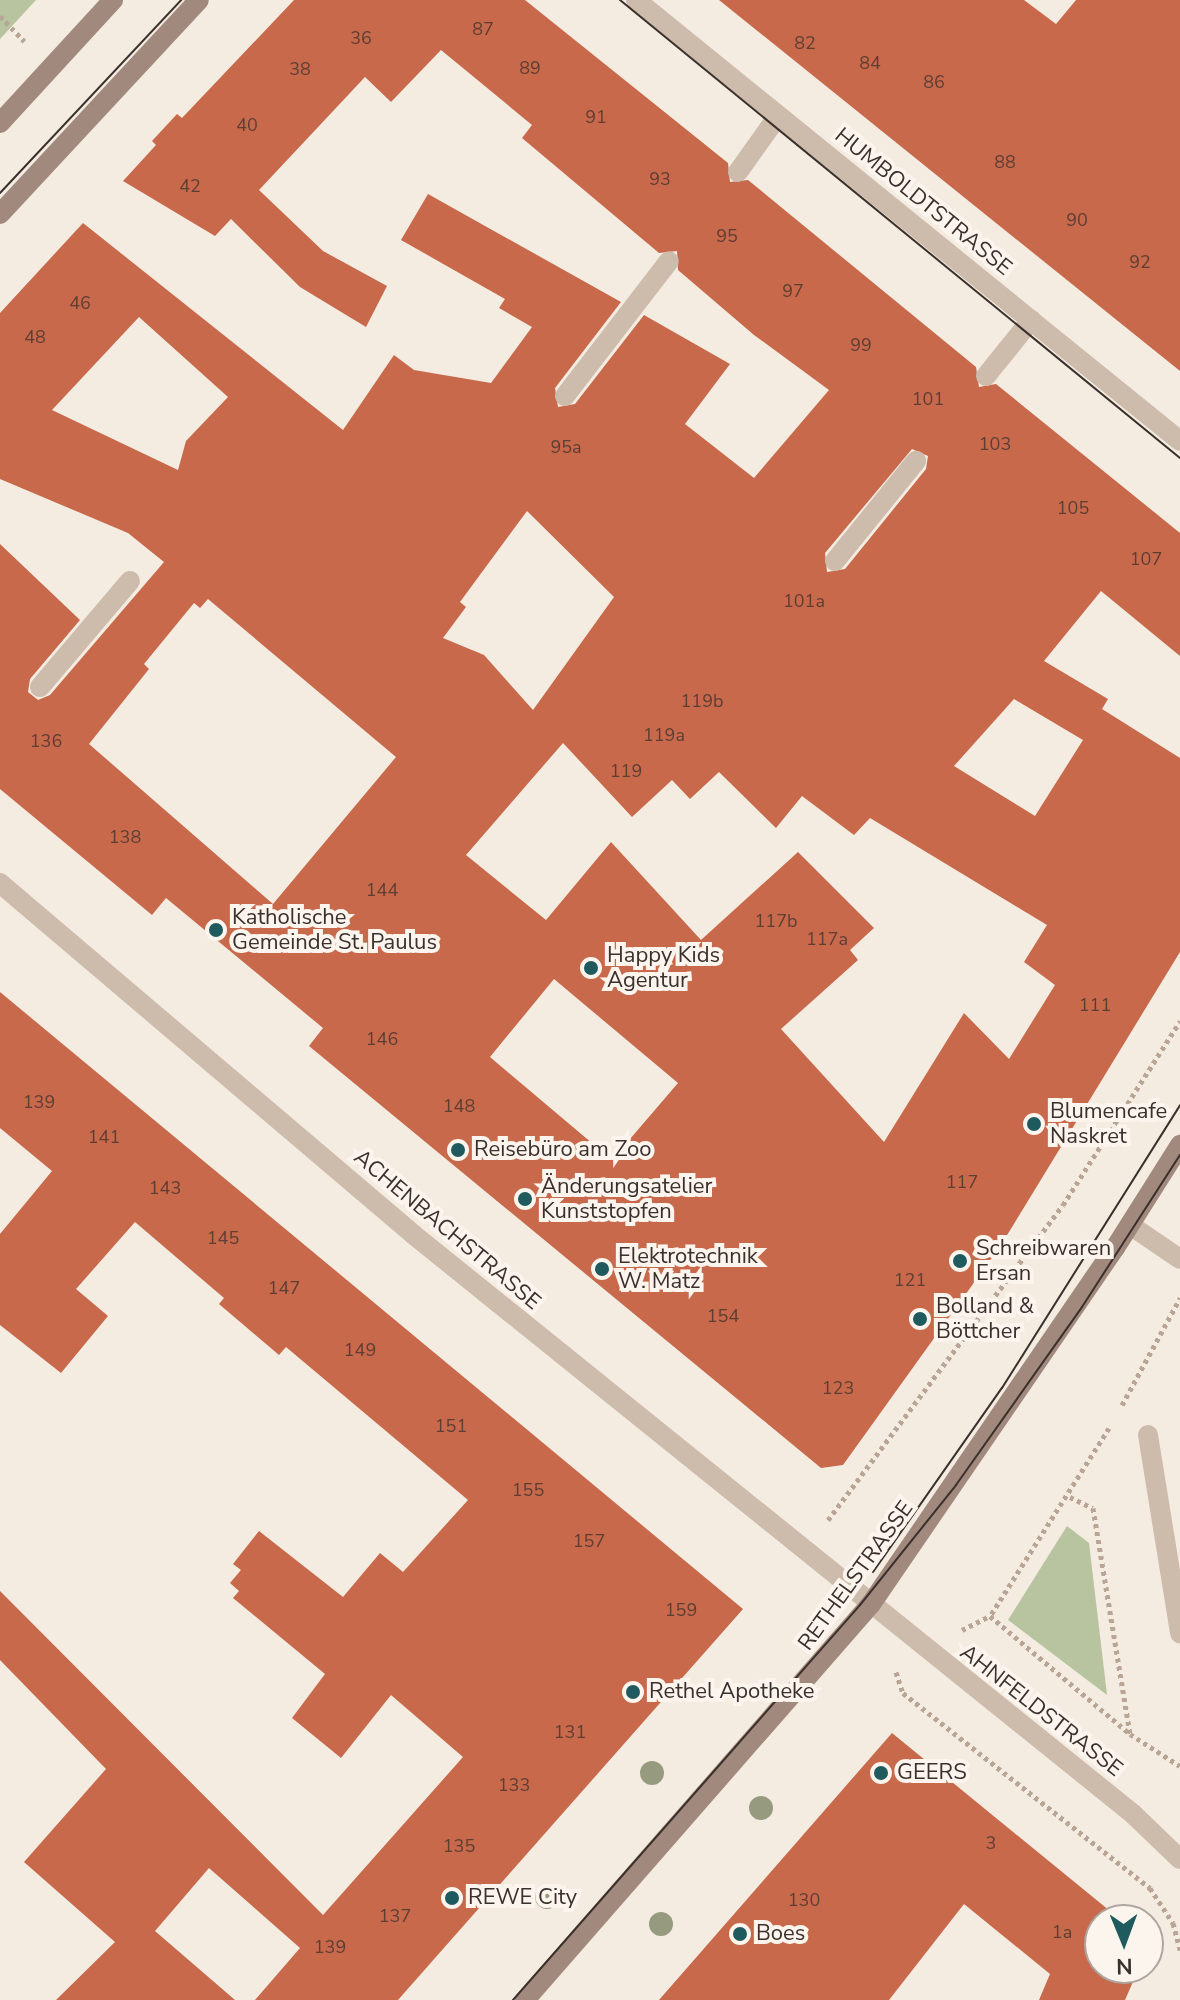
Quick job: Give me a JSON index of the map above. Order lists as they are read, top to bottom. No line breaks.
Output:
{"streets":{"street":["HUMBOLDTSTRASSE","ACHENBACHSTRASSE","RETHELSTRASSE","AHNFELDSTRASSE"]},"crossings":[["ACHENBACHSTRASSE","RETHELSTRASSE"],["ACHENBACHSTRASSE","AHNFELDSTRASSE"],["RETHELSTRASSE","AHNFELDSTRASSE"]],"places":["Katholische Gemeinde St. Paulus","Happy Kids Agentur","Blumencafe Naskret","Reisebüro am Zoo","Änderungsatelier Kunststopfen","Schreibwaren Ersan","Elektrotechnik W. Matz","Bolland & Böttcher","Rethel Apotheke","GEERS","REWE City","Boes"],"house_numbers":["87","36","82","84","89","38","86","91","40","88","93","42","90","95","92","97","46","48","99","101","103","95a","105","107","101a","119b","119a","136","119","138","144","117b","117a","111","146","139","148","141","117","143","145","121","147","154","149","123","151","155","157","159","131","133","3","135","130","137","1a","139"],"north":"bottom"}
